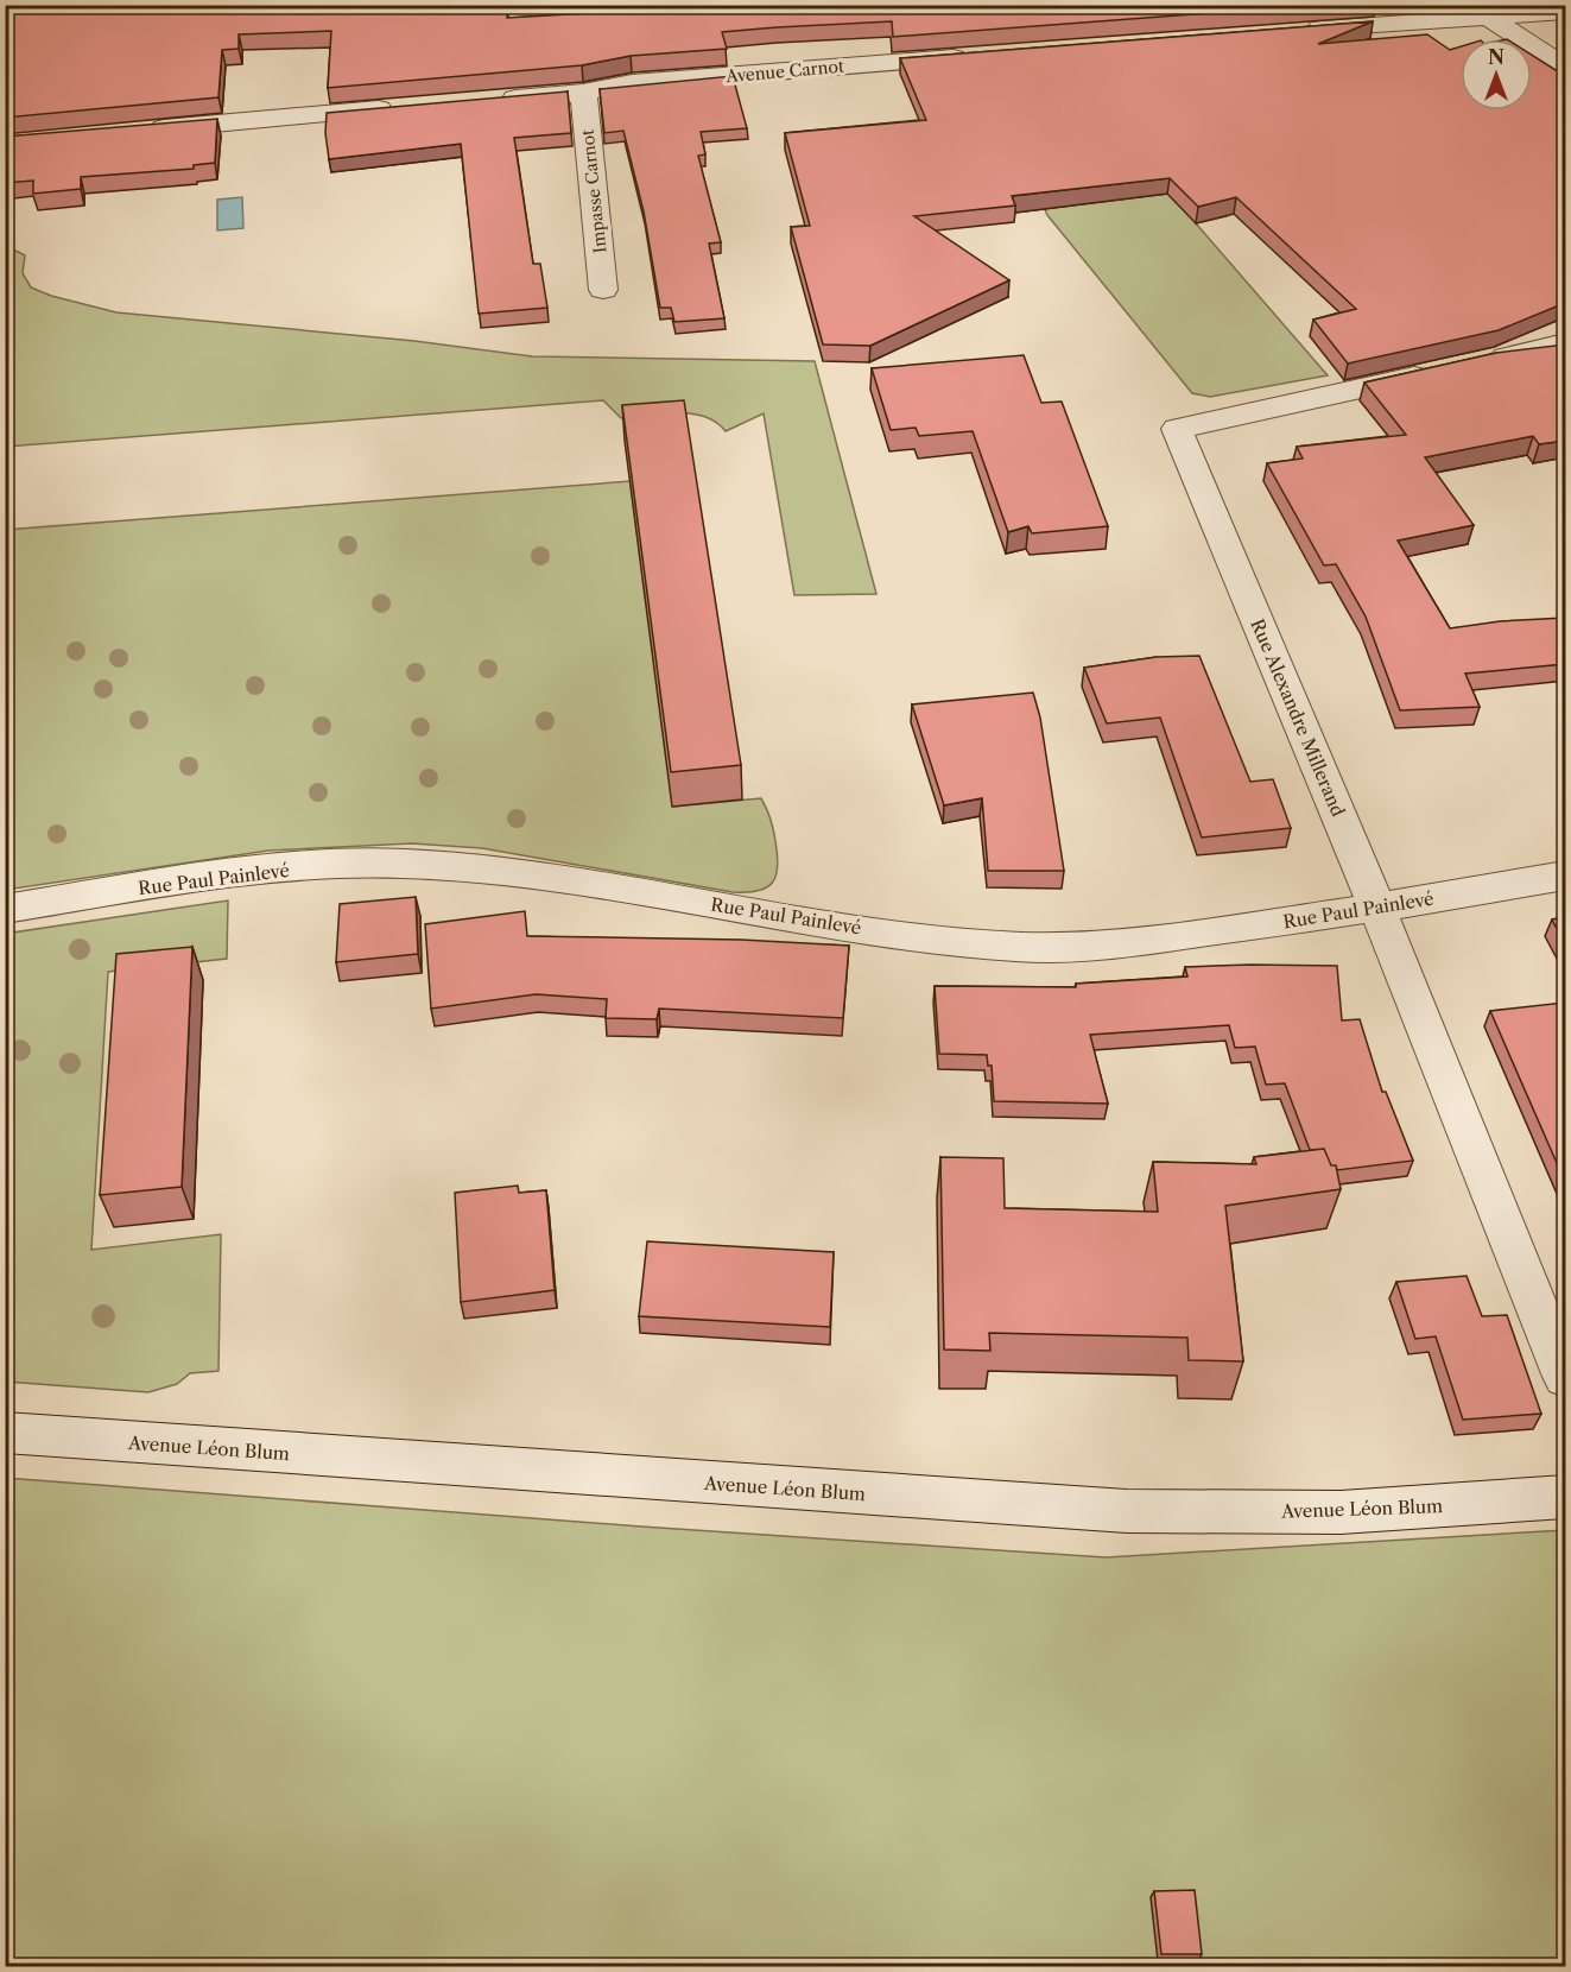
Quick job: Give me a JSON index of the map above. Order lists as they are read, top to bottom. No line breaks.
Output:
{"streets":{"street":["Avenue Carnot","Impasse Carnot","Rue Alexandre Millerand","Rue Paul Painlevé","Avenue Léon Blum"]},"crossings":[["Avenue Carnot","Impasse Carnot"],["Rue Alexandre Millerand","Rue Paul Painlevé"]],"north":"top"}
